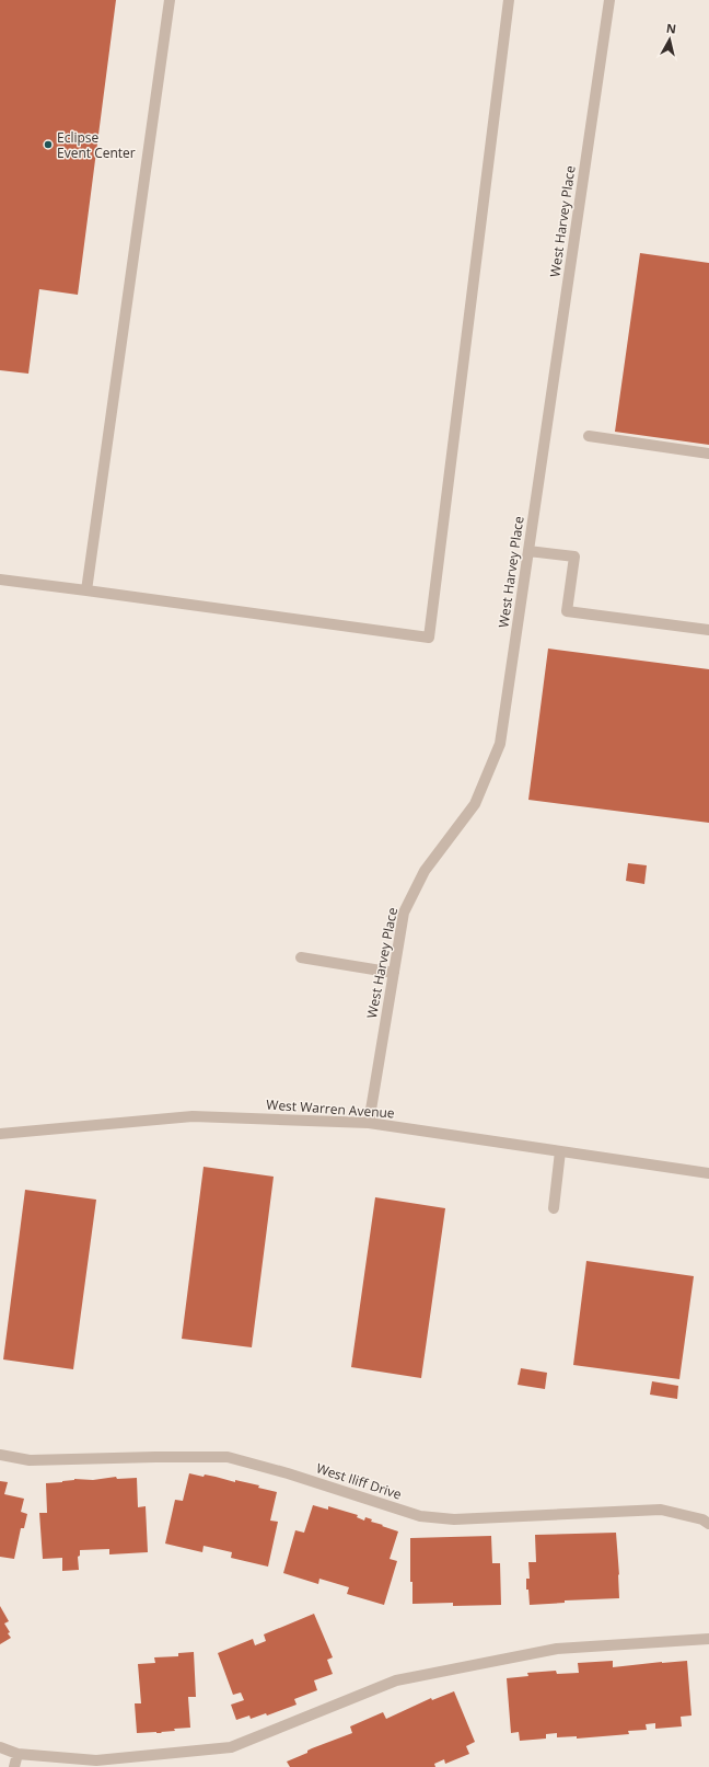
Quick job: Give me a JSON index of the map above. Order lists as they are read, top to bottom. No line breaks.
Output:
{"streets":{"street":["West Harvey Place","West Warren Avenue","West Iliff Drive"]},"crossings":[["West Harvey Place","West Warren Avenue"]],"places":["Eclipse Event Center"],"north":"top"}
